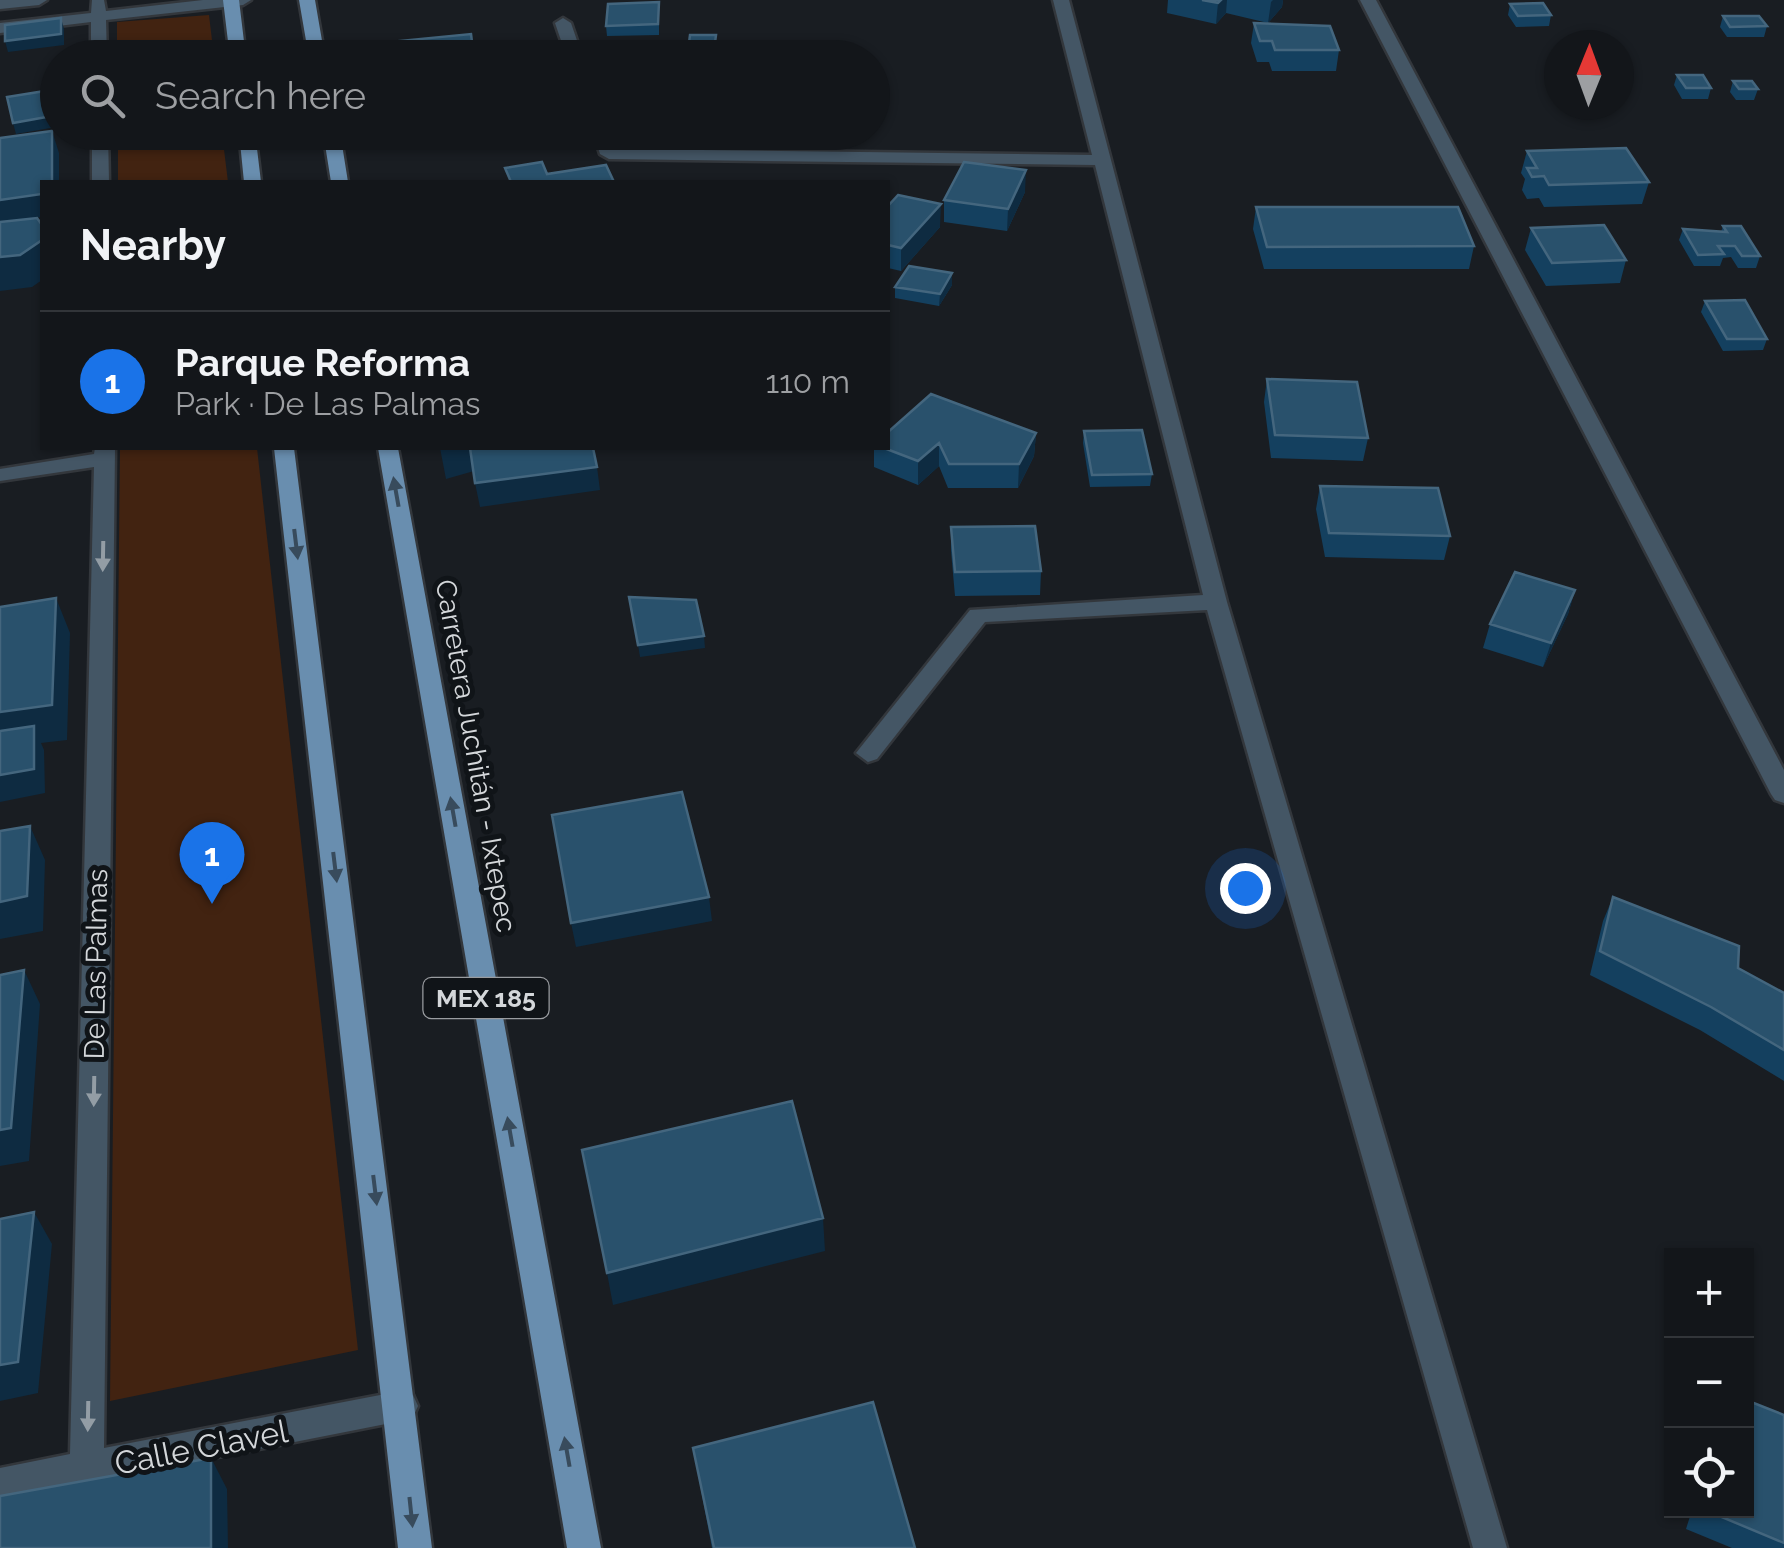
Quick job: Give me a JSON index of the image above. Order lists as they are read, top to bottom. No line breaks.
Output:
{"streets":{"main road":["Carretera Juchitán - Ixtepec","MEX 185"],"street":["De Las Palmas","Calle Clavel"]},"crossings":[["De Las Palmas","Calle Clavel"]],"one_way":["De Las Palmas"],"north":"top","page":{"search":"Search here","heading":"Nearby","list":[{"mark":"1","name":"Parque Reforma","note":"Park · De Las Palmas","value":"110 m"}],"pins":"1","map_buttons":["+","−"]}}
